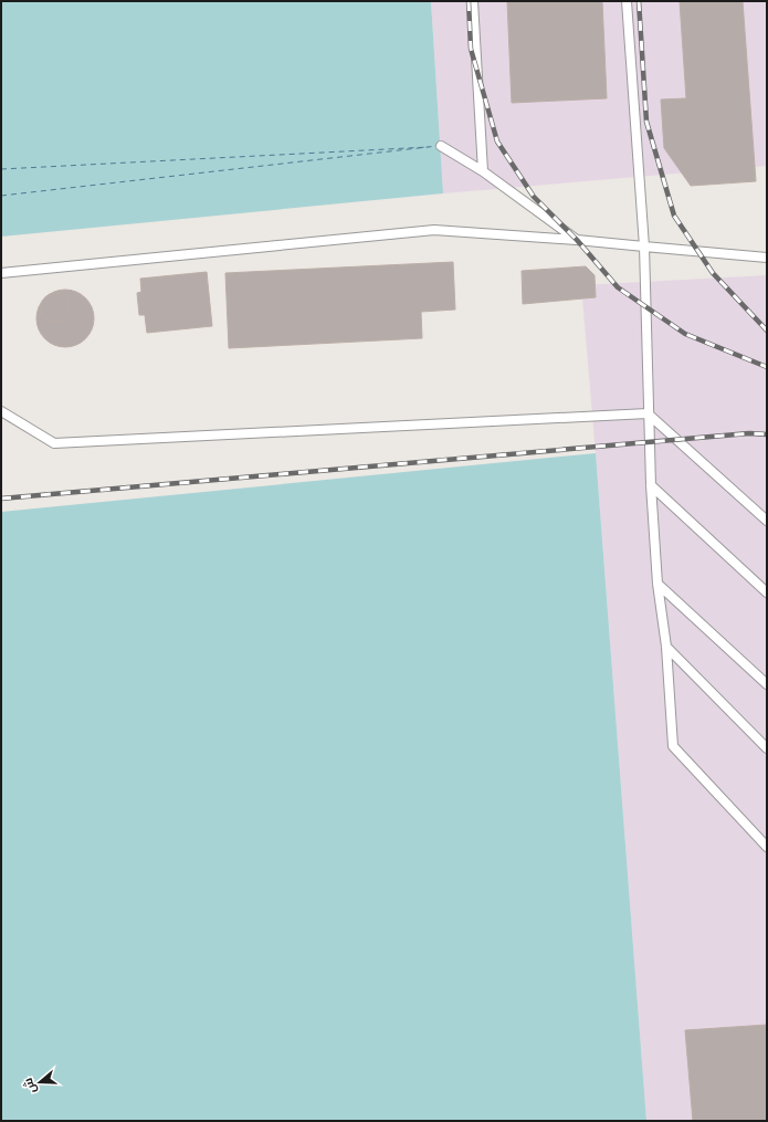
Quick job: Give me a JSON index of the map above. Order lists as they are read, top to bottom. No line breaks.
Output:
{"north":"left"}
